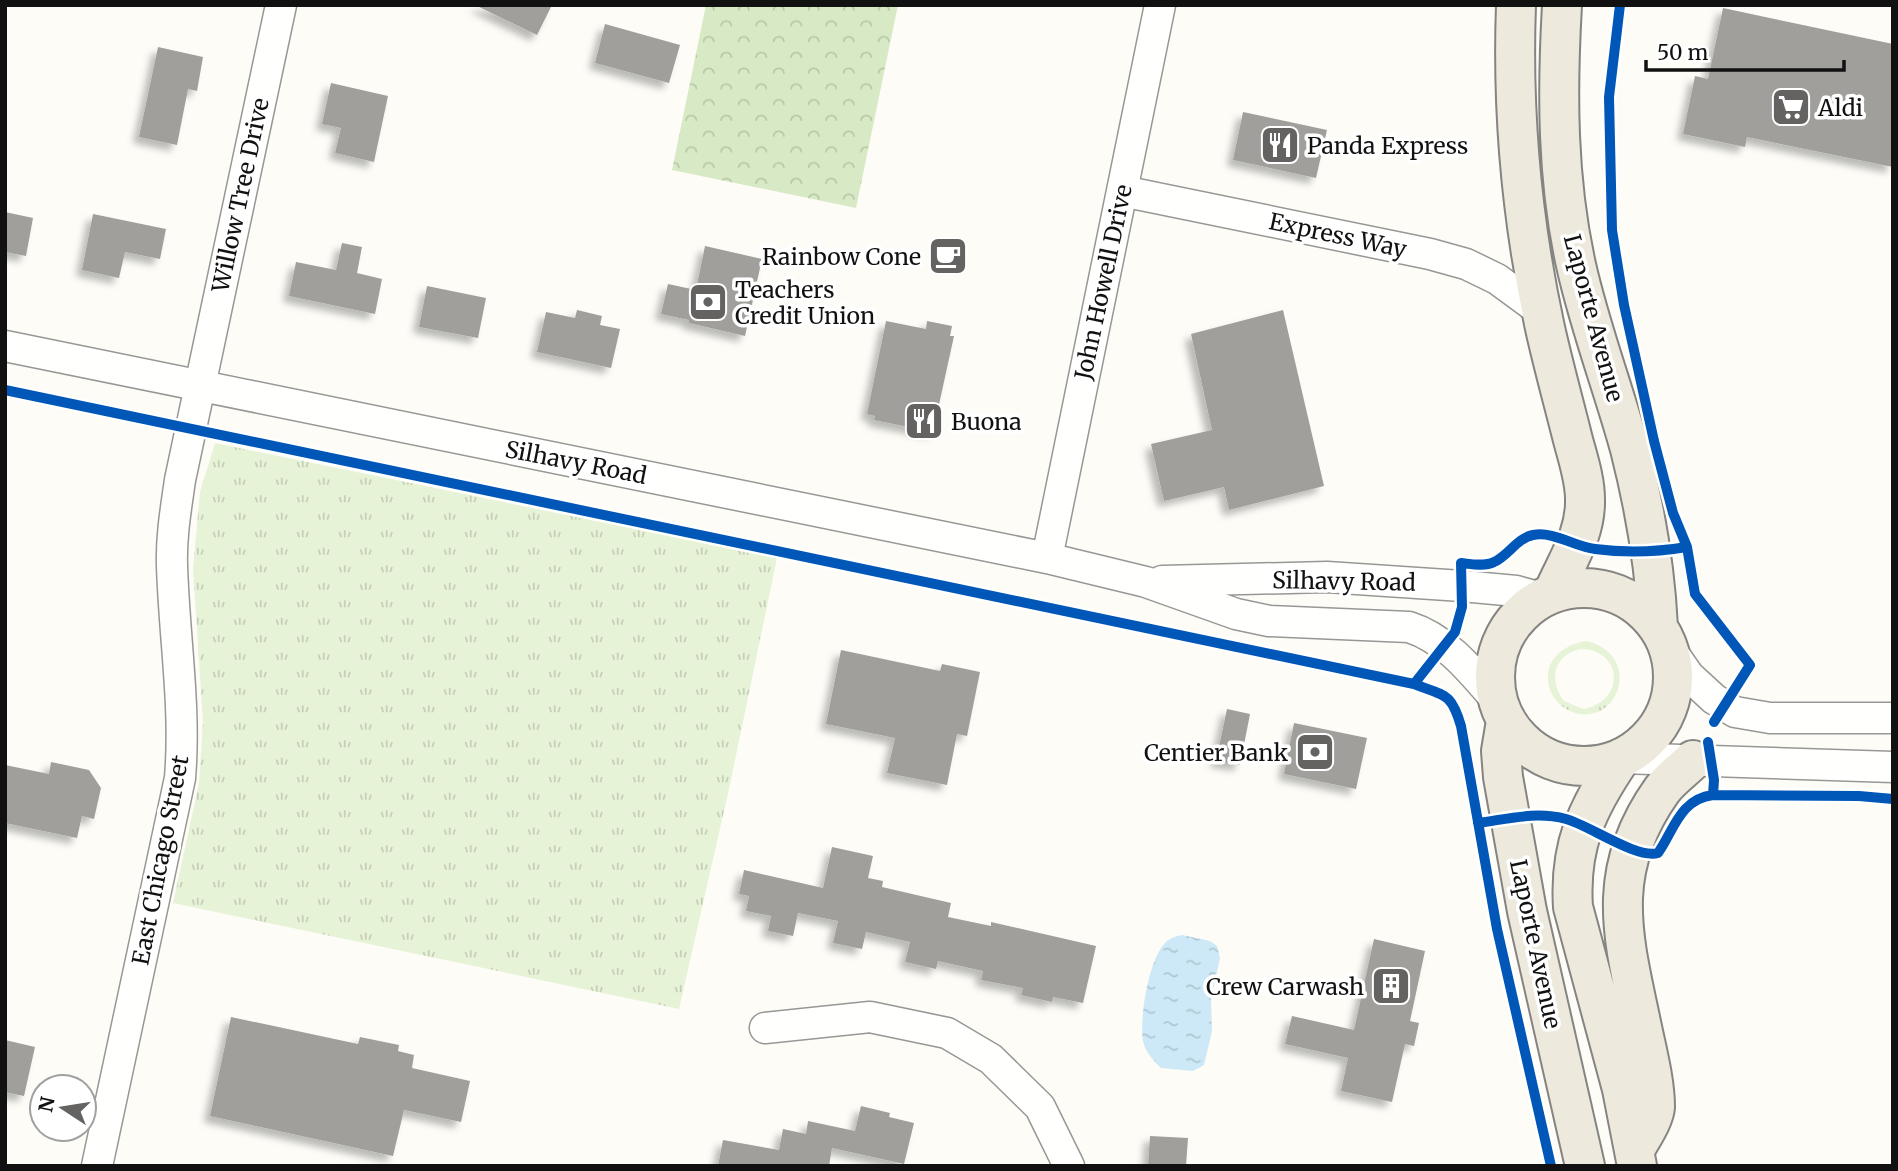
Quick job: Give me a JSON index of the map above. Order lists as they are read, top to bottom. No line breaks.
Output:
{"streets":{"main road":["Laporte Avenue"],"street":["Willow Tree Drive","Express Way","John Howell Drive","Silhavy Road","East Chicago Street"]},"crossings":[["Willow Tree Drive","Silhavy Road"],["Willow Tree Drive","East Chicago Street"],["Express Way","John Howell Drive"],["Express Way","Laporte Avenue"],["John Howell Drive","Silhavy Road"],["Laporte Avenue","Silhavy Road"],["Silhavy Road","East Chicago Street"]],"places":{"supermarket":["Aldi"],"restaurant":["Panda Express","Buona"],"cafe":["Rainbow Cone"],"bank":["Teachers Credit Union","Centier Bank"],"building":["Crew Carwash"]},"scale_bar":"50 m","north":"left"}
